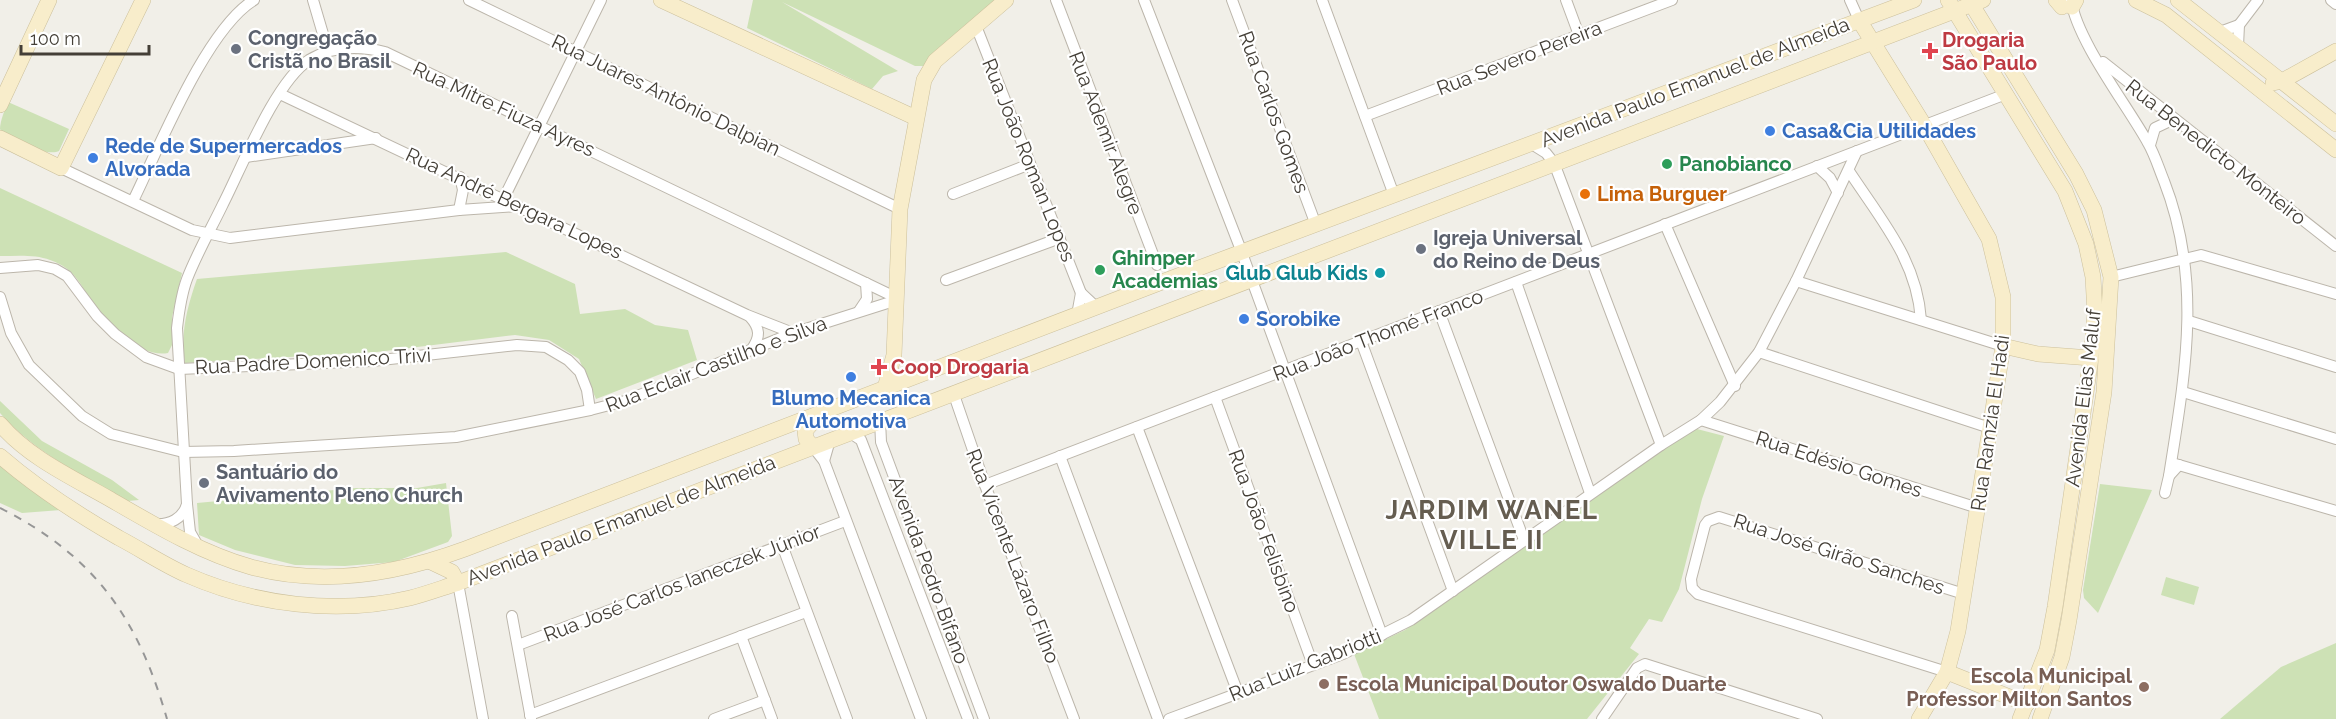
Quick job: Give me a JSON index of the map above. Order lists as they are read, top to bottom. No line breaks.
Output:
{"streets":{"main road":["Avenida Paulo Emanuel de Almeida","Avenida Elias Maluf","Rua Ramzia El Hadi"],"street":["Rua Severo Pereira","Rua Juares Antônio Dalpian","Rua Mitre Fiuza Ayres","Rua Carlos Gomes","Rua Ademir Alegre","Rua Benedicto Monteiro","Rua João Roman Lopes","Rua André Bergara Lopes","Rua João Thomé Franco","Rua Padre Domenico Trivi","Rua Eclair Castilho e Silva","Rua Edésio Gomes","Rua João Felisbino","Rua José Girão Sanches","Rua Vicente Lázaro Filho","Avenida Pedro Bifano","Rua José Carlos Ianeczek Júnior","Rua Luiz Gabriotti"]},"crossings":[["Avenida Paulo Emanuel de Almeida","Rua Mitre Fiuza Ayres"],["Avenida Paulo Emanuel de Almeida","Rua Carlos Gomes"],["Avenida Paulo Emanuel de Almeida","Rua Ademir Alegre"],["Avenida Paulo Emanuel de Almeida","Rua João Roman Lopes"],["Avenida Paulo Emanuel de Almeida","Avenida Elias Maluf"],["Avenida Paulo Emanuel de Almeida","Rua Ramzia El Hadi"],["Avenida Paulo Emanuel de Almeida","Rua Vicente Lázaro Filho"],["Avenida Paulo Emanuel de Almeida","Avenida Pedro Bifano"],["Rua Mitre Fiuza Ayres","Rua André Bergara Lopes"],["Rua Mitre Fiuza Ayres","Rua Padre Domenico Trivi"],["Rua Mitre Fiuza Ayres","Rua Eclair Castilho e Silva"],["Rua André Bergara Lopes","Rua Eclair Castilho e Silva"],["Rua João Thomé Franco","Avenida Elias Maluf"],["Rua João Thomé Franco","Rua Ramzia El Hadi"],["Rua João Thomé Franco","Rua João Felisbino"],["Rua João Thomé Franco","Rua Vicente Lázaro Filho"],["Rua João Thomé Franco","Rua Luiz Gabriotti"],["Rua Padre Domenico Trivi","Rua Eclair Castilho e Silva"],["Rua Ramzia El Hadi","Rua Edésio Gomes"],["Rua Ramzia El Hadi","Rua José Girão Sanches"],["Rua Edésio Gomes","Rua Luiz Gabriotti"],["Rua João Felisbino","Rua Luiz Gabriotti"]],"districts":["JARDIM WANEL VILLE II"],"places":{"other":["Congregação Cristã no Brasil","Casa&Cia Utilidades","Rede de Supermercados Alvorada","Panobianco","Lima Burguer","Igreja Universal do Reino de Deus","Ghimper Academias","Glub Glub Kids","Sorobike","Blumo Mecanica Automotiva","Santuário do Avivamento Pleno Church","Escola Municipal Doutor Oswaldo Duarte","Escola Municipal Professor Milton Santos"],"health":["Drogaria São Paulo","Coop Drogaria"]},"scale_bar":"100 m"}
